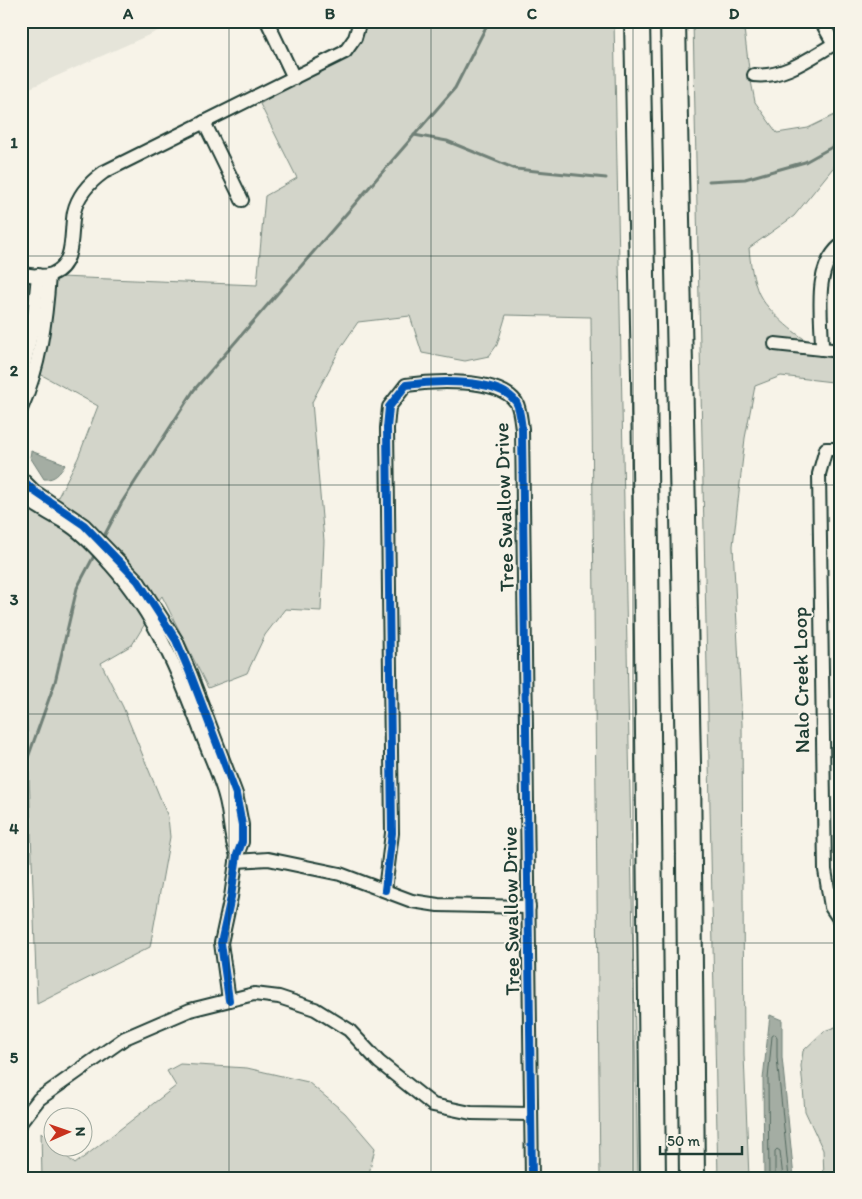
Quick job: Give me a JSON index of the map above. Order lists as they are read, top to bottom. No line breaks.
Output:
{"streets":{"street":["Tree Swallow Drive","Nalo Creek Loop"]},"scale_bar":"50 m","north":"right","grid":{"columns":["A","B","C","D"],"rows":["1","2","3","4","5"]}}
